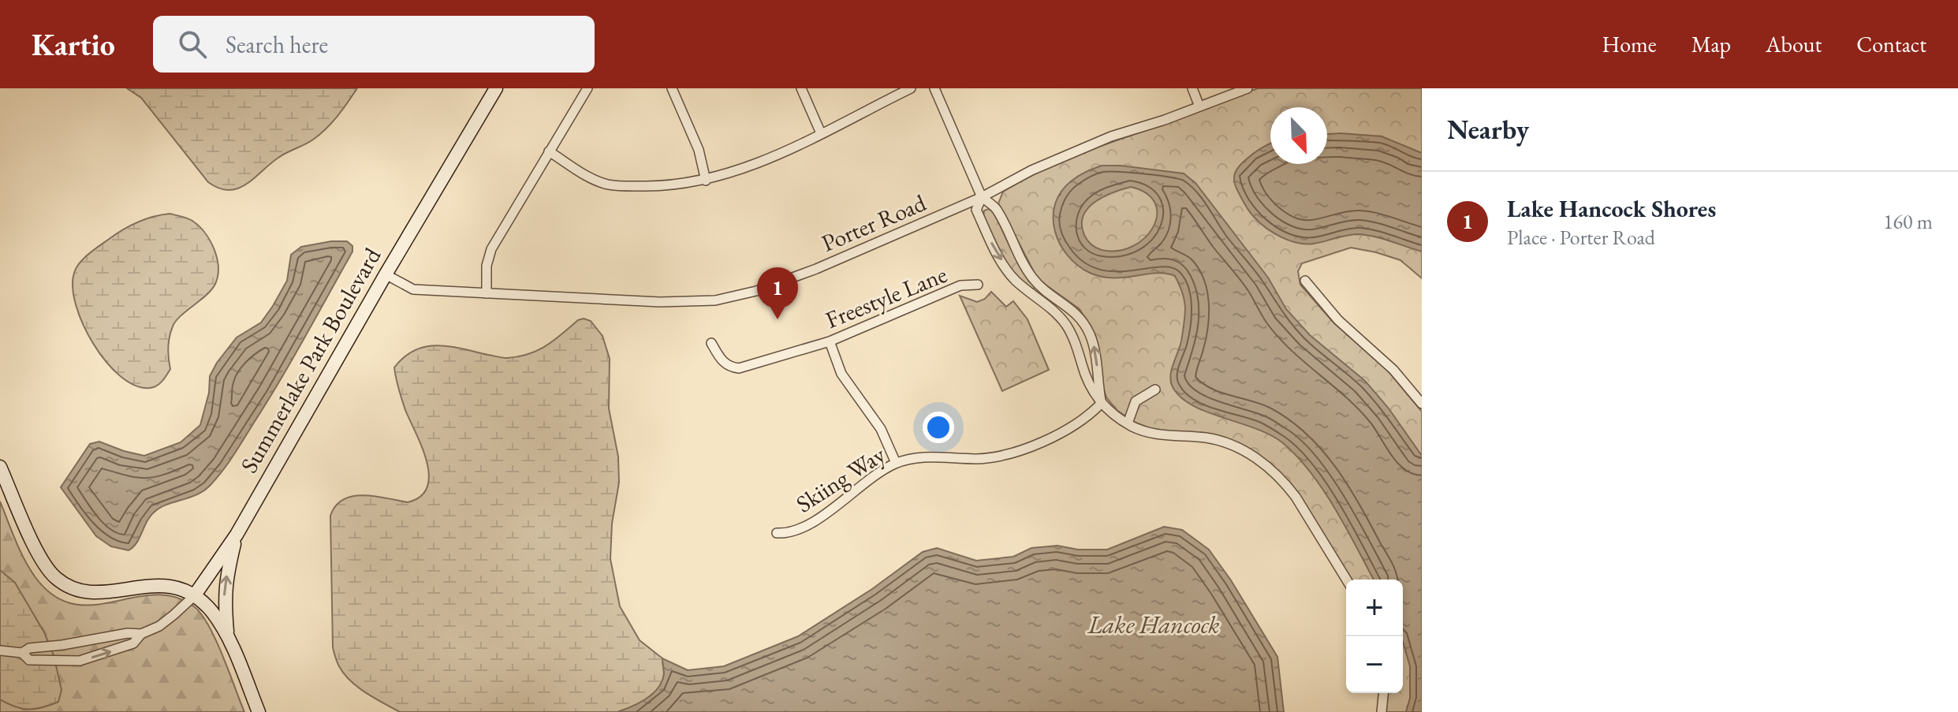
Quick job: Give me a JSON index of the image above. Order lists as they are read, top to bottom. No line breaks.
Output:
{"streets":{"main road":["Summerlake Park Boulevard"],"street":["Porter Road","Freestyle Lane","Skiing Way"]},"crossings":[["Porter Road","Summerlake Park Boulevard"]],"water":["Lake Hancock"],"north":"bottom right","page":{"header":"Kartio","search":"Search here","nav":["Home","Map","About","Contact"],"heading":"Nearby","list":[{"mark":"1","name":"Lake Hancock Shores","note":"Place · Porter Road","value":"160 m"}],"pins":"1","map_buttons":["+","−"]}}
